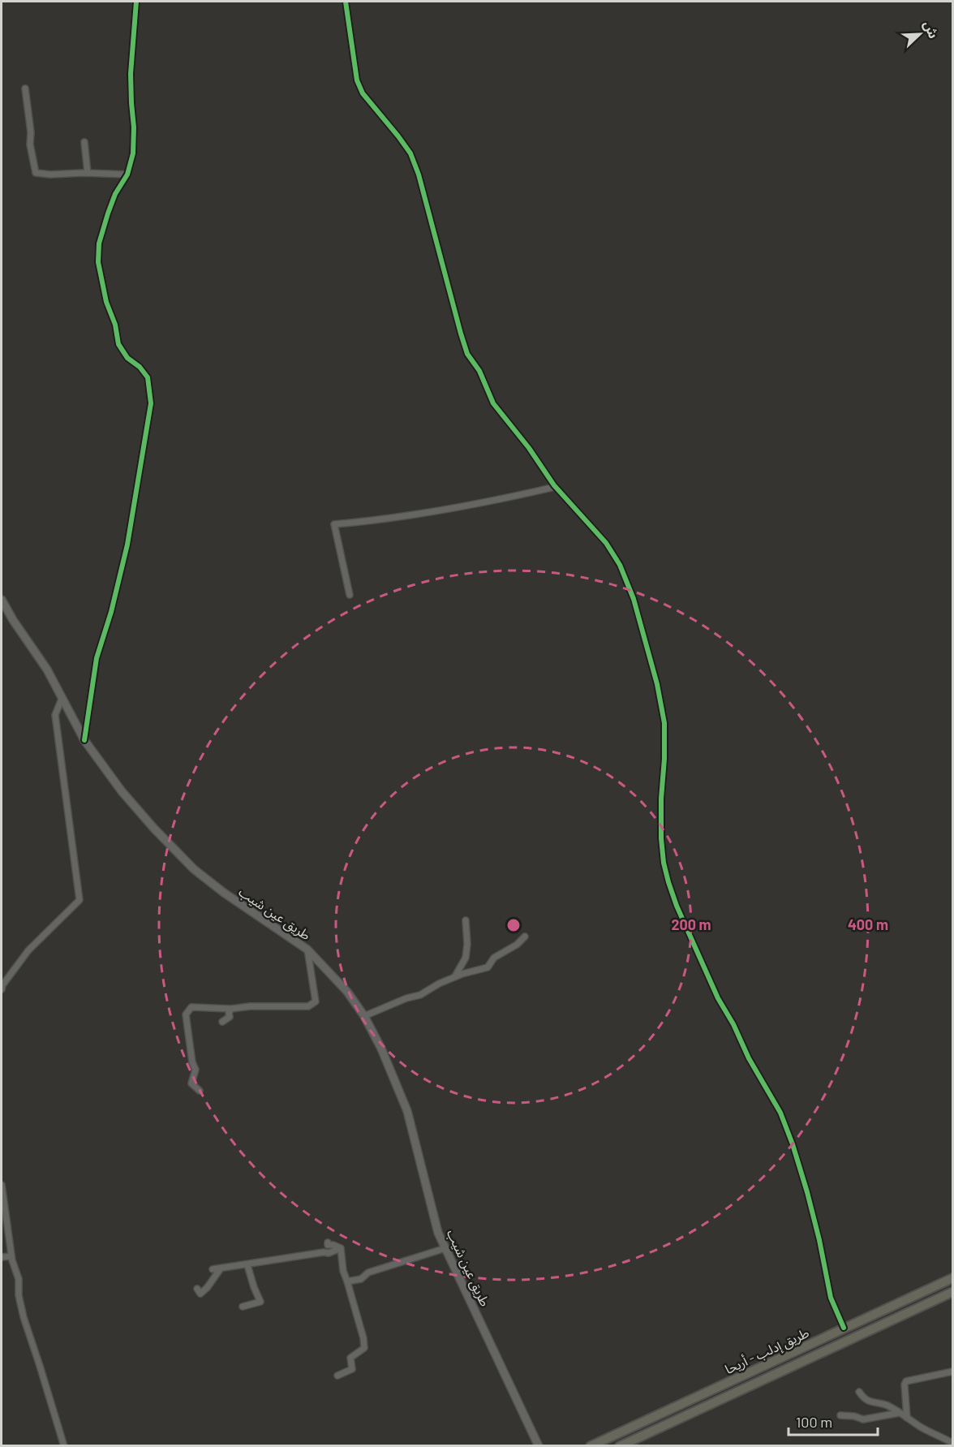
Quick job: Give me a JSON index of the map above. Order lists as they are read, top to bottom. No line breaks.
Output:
{"streets":{"main road":["طريق عين شيب","طريق إدلب - أريحا"]},"scale_bar":"100 m","north":"top right","rings":["200 m","400 m"]}
